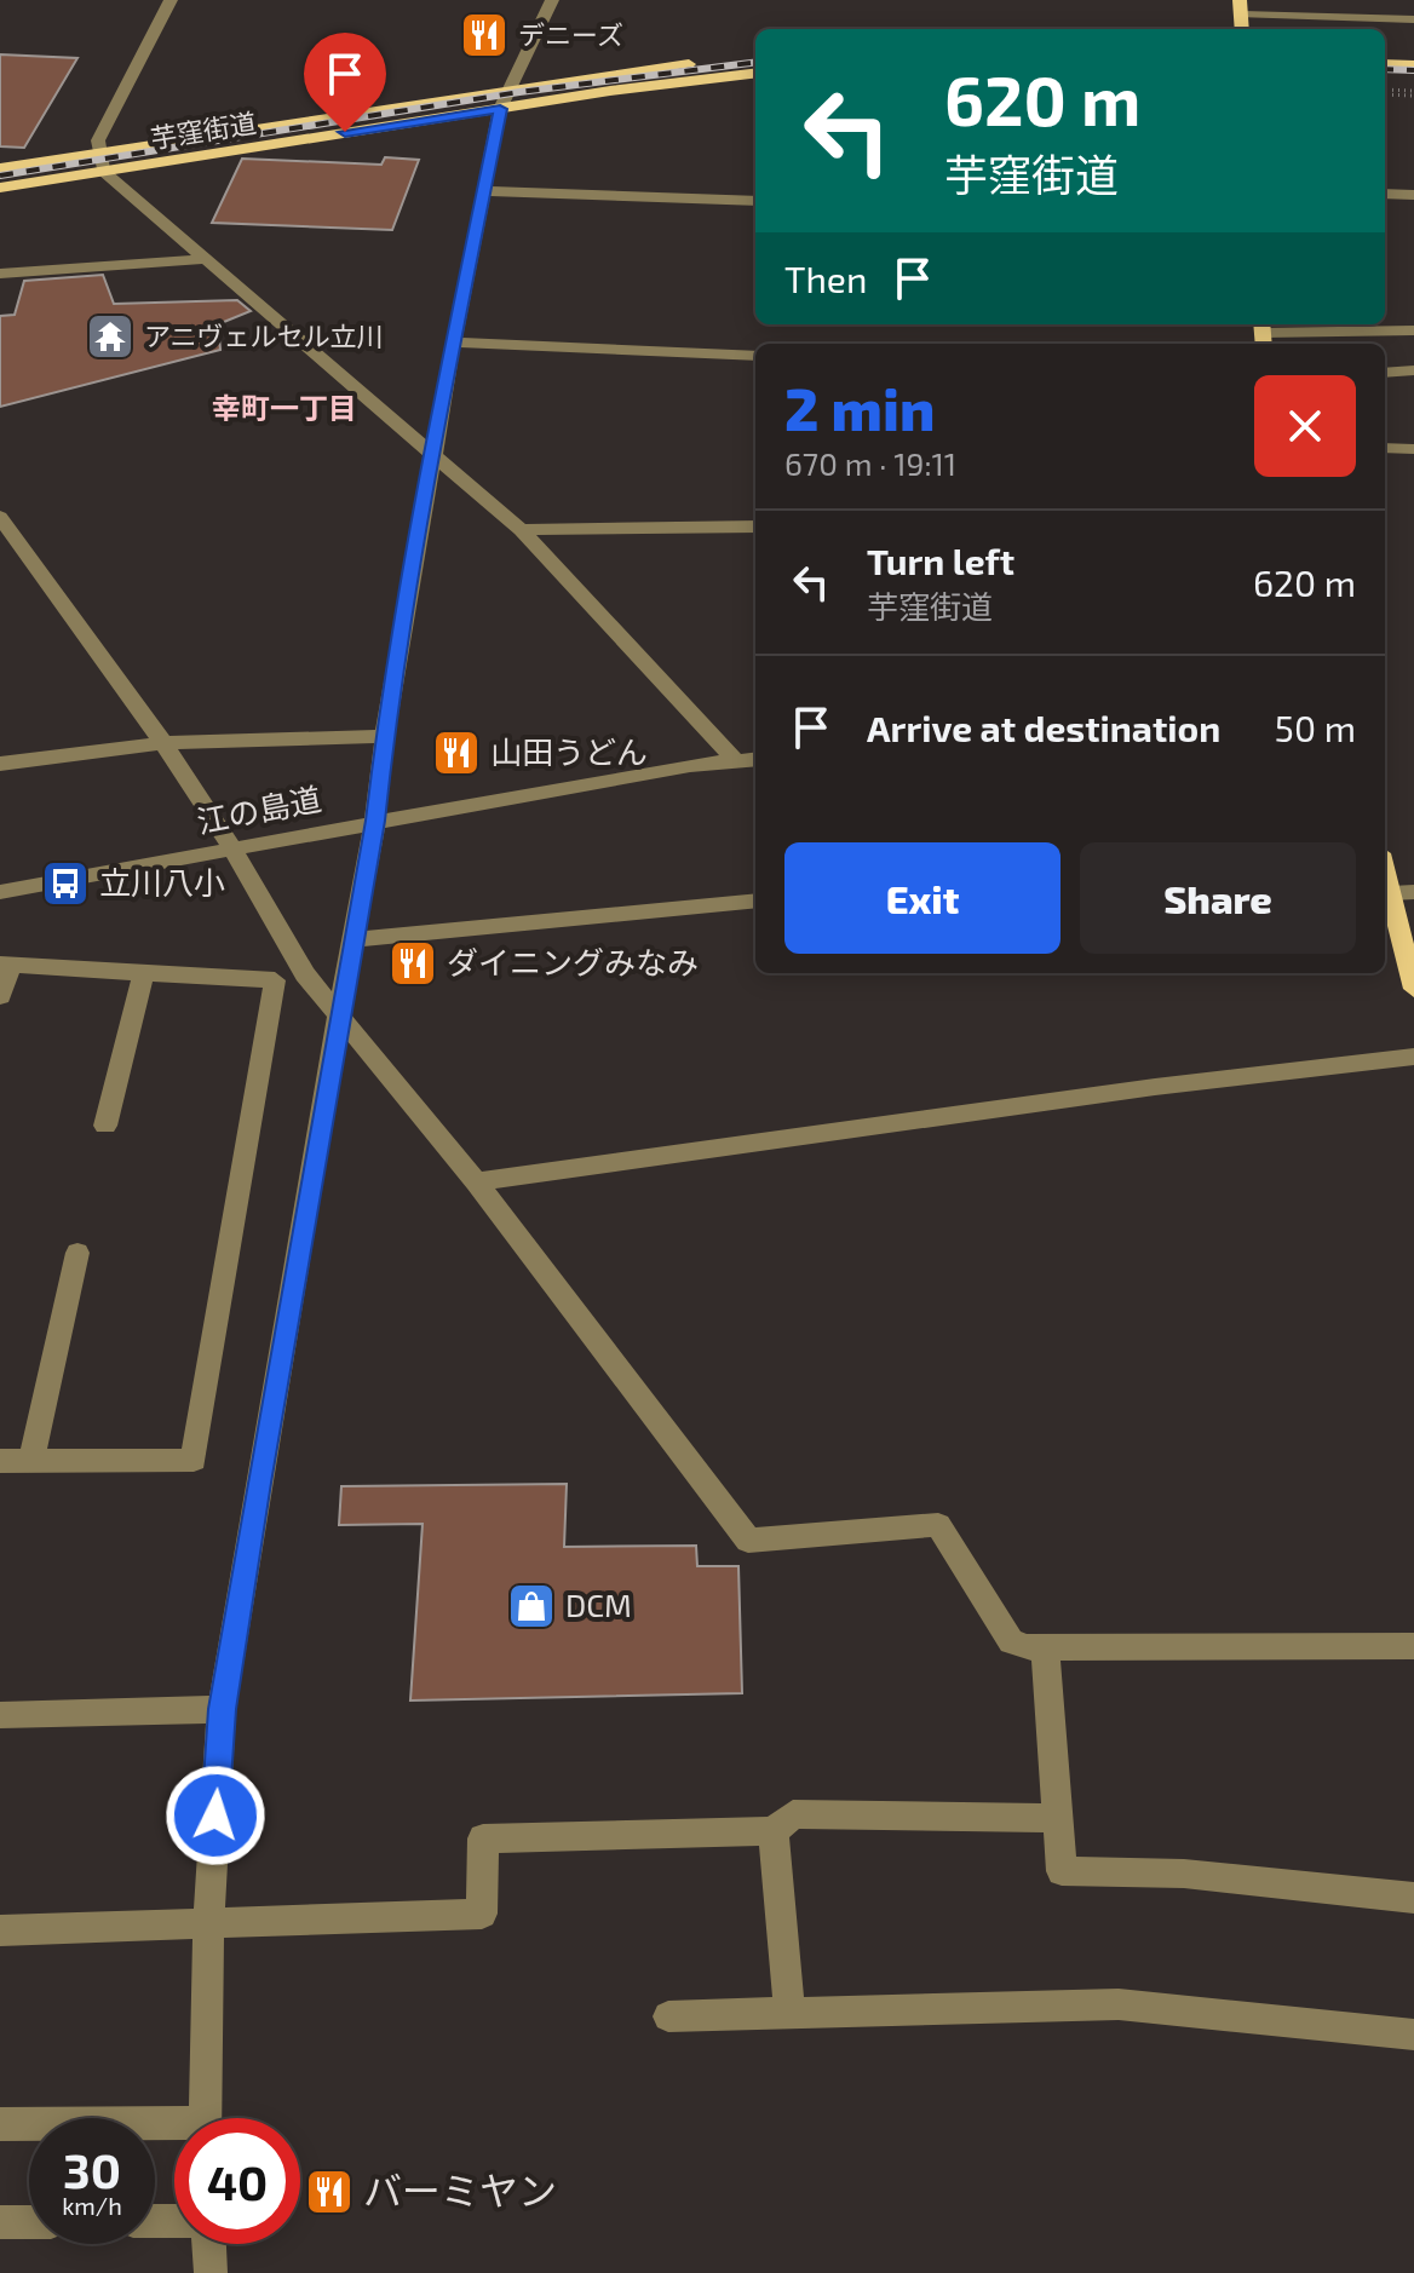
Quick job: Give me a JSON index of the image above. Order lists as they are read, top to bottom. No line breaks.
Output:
{"streets":{"main road":["芋窪街道"],"street":["江の島道"]},"districts":["幸町一丁目"],"places":{"restaurant":["デニーズ","山田うどん","ダイニングみなみ","バーミヤン"],"temple":["アニヴェルセル立川"],"bus stop":["立川八小"],"shop":["DCM"]},"page":{"turn":["620 m","芋窪街道"],"then":"Then","heading":["2 min","670 m · 19:11"],"list":[{"name":"Turn left","note":"芋窪街道","value":"620 m"},{"name":"Arrive at destination","value":"50 m"}],"buttons":["Exit","Share"],"speed":"30 km/h","limit":"40"}}
